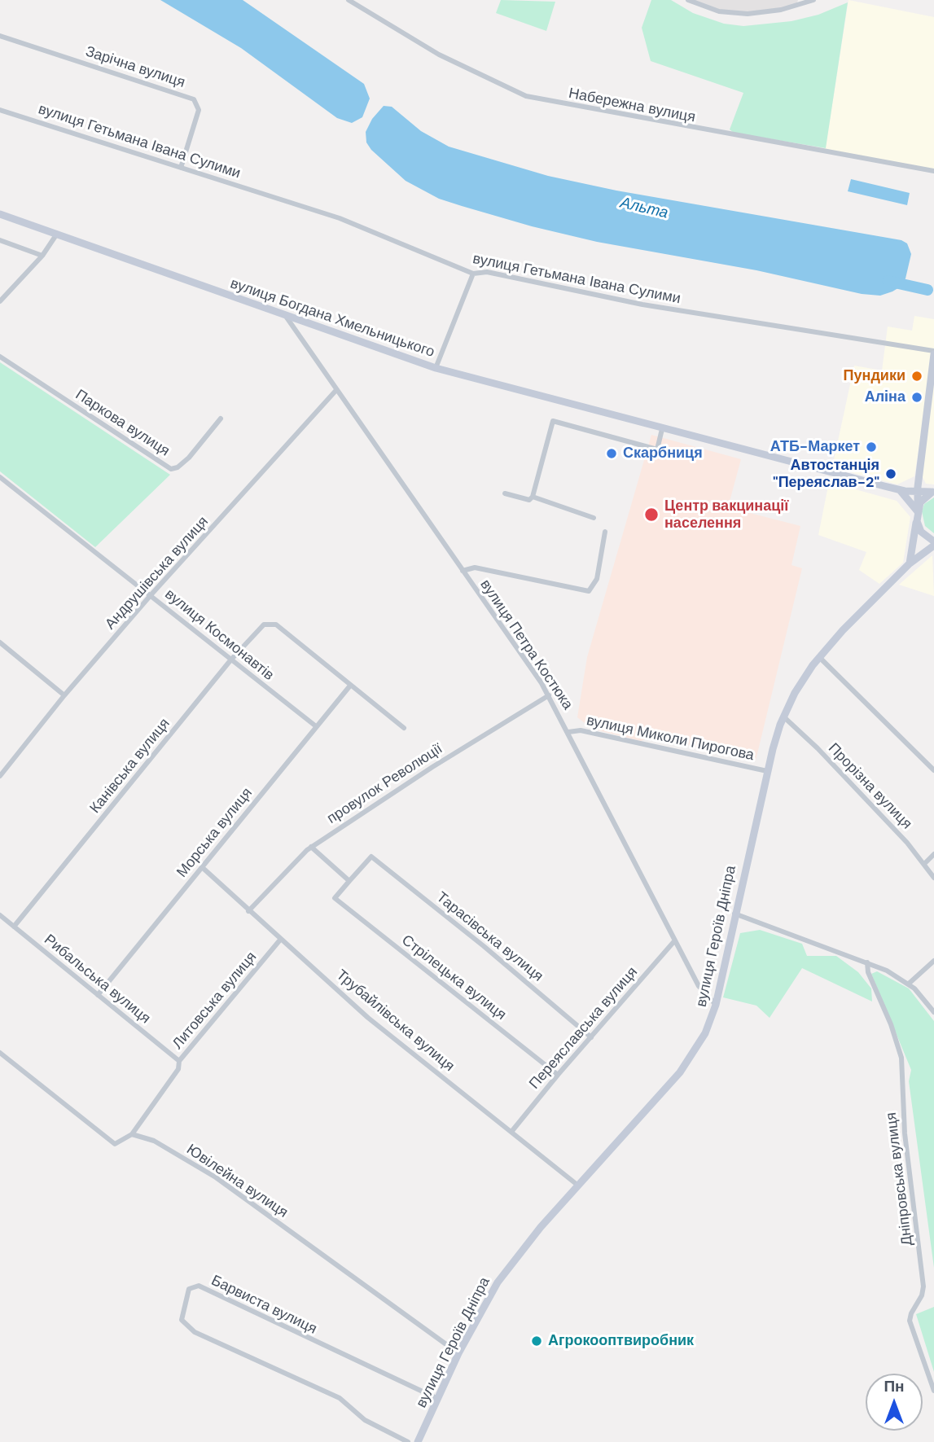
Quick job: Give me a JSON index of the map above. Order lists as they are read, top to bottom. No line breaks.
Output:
{"streets":{"main road":["вулиця Богдана Хмельницького","вулиця Героїв Дніпра"],"street":["Зарічна вулиця","Набережна вулиця","вулиця Гетьмана Івана Сулими","Паркова вулиця","Андрушівська вулиця","вулиця Космонавтів","вулиця Петра Костюка","вулиця Миколи Пирогова","Канівська вулиця","провулок Революції","Прорізна вулиця","Морська вулиця","Тарасівська вулиця","Стрілецька вулиця","Рибальська вулиця","Литовська вулиця","Трубайлівська вулиця","Переяславська вулиця","Дніпровська вулиця","Ювілейна вулиця","Барвиста вулиця"]},"crossings":[["Зарічна вулиця","вулиця Гетьмана Івана Сулими"],["вулиця Богдана Хмельницького","вулиця Петра Костюка"],["Андрушівська вулиця","вулиця Космонавтів"],["Андрушівська вулиця","вулиця Петра Костюка"],["вулиця Космонавтів","Канівська вулиця"],["вулиця Космонавтів","Морська вулиця"],["вулиця Петра Костюка","вулиця Миколи Пирогова"],["вулиця Петра Костюка","провулок Революції"],["вулиця Петра Костюка","вулиця Героїв Дніпра"],["вулиця Петра Костюка","Переяславська вулиця"],["вулиця Миколи Пирогова","вулиця Героїв Дніпра"],["Канівська вулиця","Морська вулиця"],["Канівська вулиця","Рибальська вулиця"],["провулок Революції","Трубайлівська вулиця"],["Прорізна вулиця","вулиця Героїв Дніпра"],["Морська вулиця","Рибальська вулиця"],["Морська вулиця","Трубайлівська вулиця"],["вулиця Героїв Дніпра","Трубайлівська вулиця"],["вулиця Героїв Дніпра","Ювілейна вулиця"],["вулиця Героїв Дніпра","Барвиста вулиця"],["Тарасівська вулиця","Стрілецька вулиця"],["Тарасівська вулиця","Переяславська вулиця"],["Стрілецька вулиця","Переяславська вулиця"],["Рибальська вулиця","Литовська вулиця"],["Литовська вулиця","Трубайлівська вулиця"],["Литовська вулиця","Ювілейна вулиця"],["Трубайлівська вулиця","Переяславська вулиця"]],"water":["Альта"],"places":["Пундики","Аліна","АТБ-Маркет","Скарбниця","Автостанція \"Переяслав-2\"","Центр вакцинації населення","Агрокооптвиробник"],"north":"top"}
